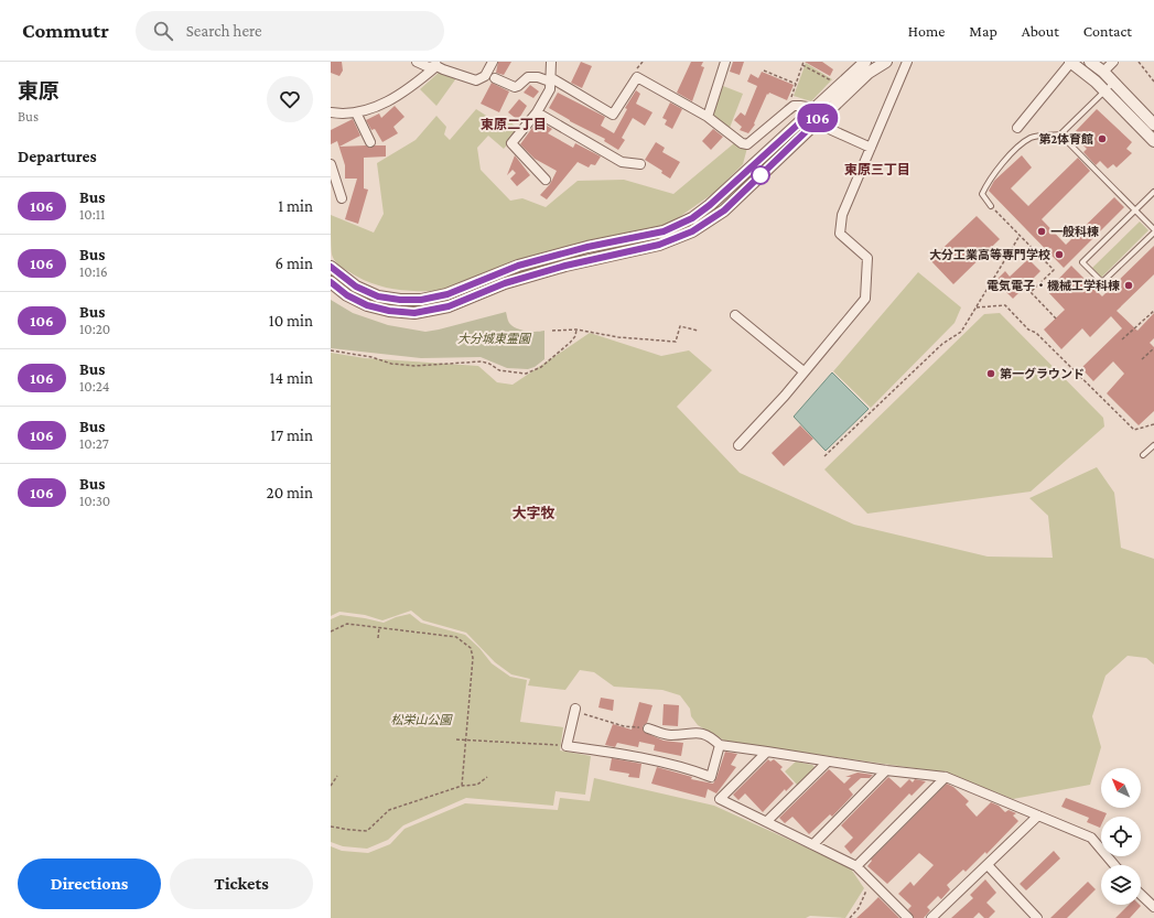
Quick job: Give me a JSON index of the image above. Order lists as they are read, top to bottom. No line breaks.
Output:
{"districts":["東原二丁目","東原三丁目","大字牧"],"parks":["大分城東霊園","松栄山公園"],"places":["第2体育館","一般科棟","大分工業高等専門学校","電気電子・機械工学科棟","第一グラウンド"],"lines":["bus line 106"],"north":"top left","page":{"header":"Commutr","search":"Search here","nav":["Home","Map","About","Contact"],"heading":[["東原","Bus"],"Departures"],"on_map":"106","list":[{"mark":"106","name":"Bus","note":"10:11","value":"1 min"},{"mark":"106","name":"Bus","note":"10:16","value":"6 min"},{"mark":"106","name":"Bus","note":"10:20","value":"10 min"},{"mark":"106","name":"Bus","note":"10:24","value":"14 min"},{"mark":"106","name":"Bus","note":"10:27","value":"17 min"},{"mark":"106","name":"Bus","note":"10:30","value":"20 min"}],"buttons":["Directions","Tickets"]}}
